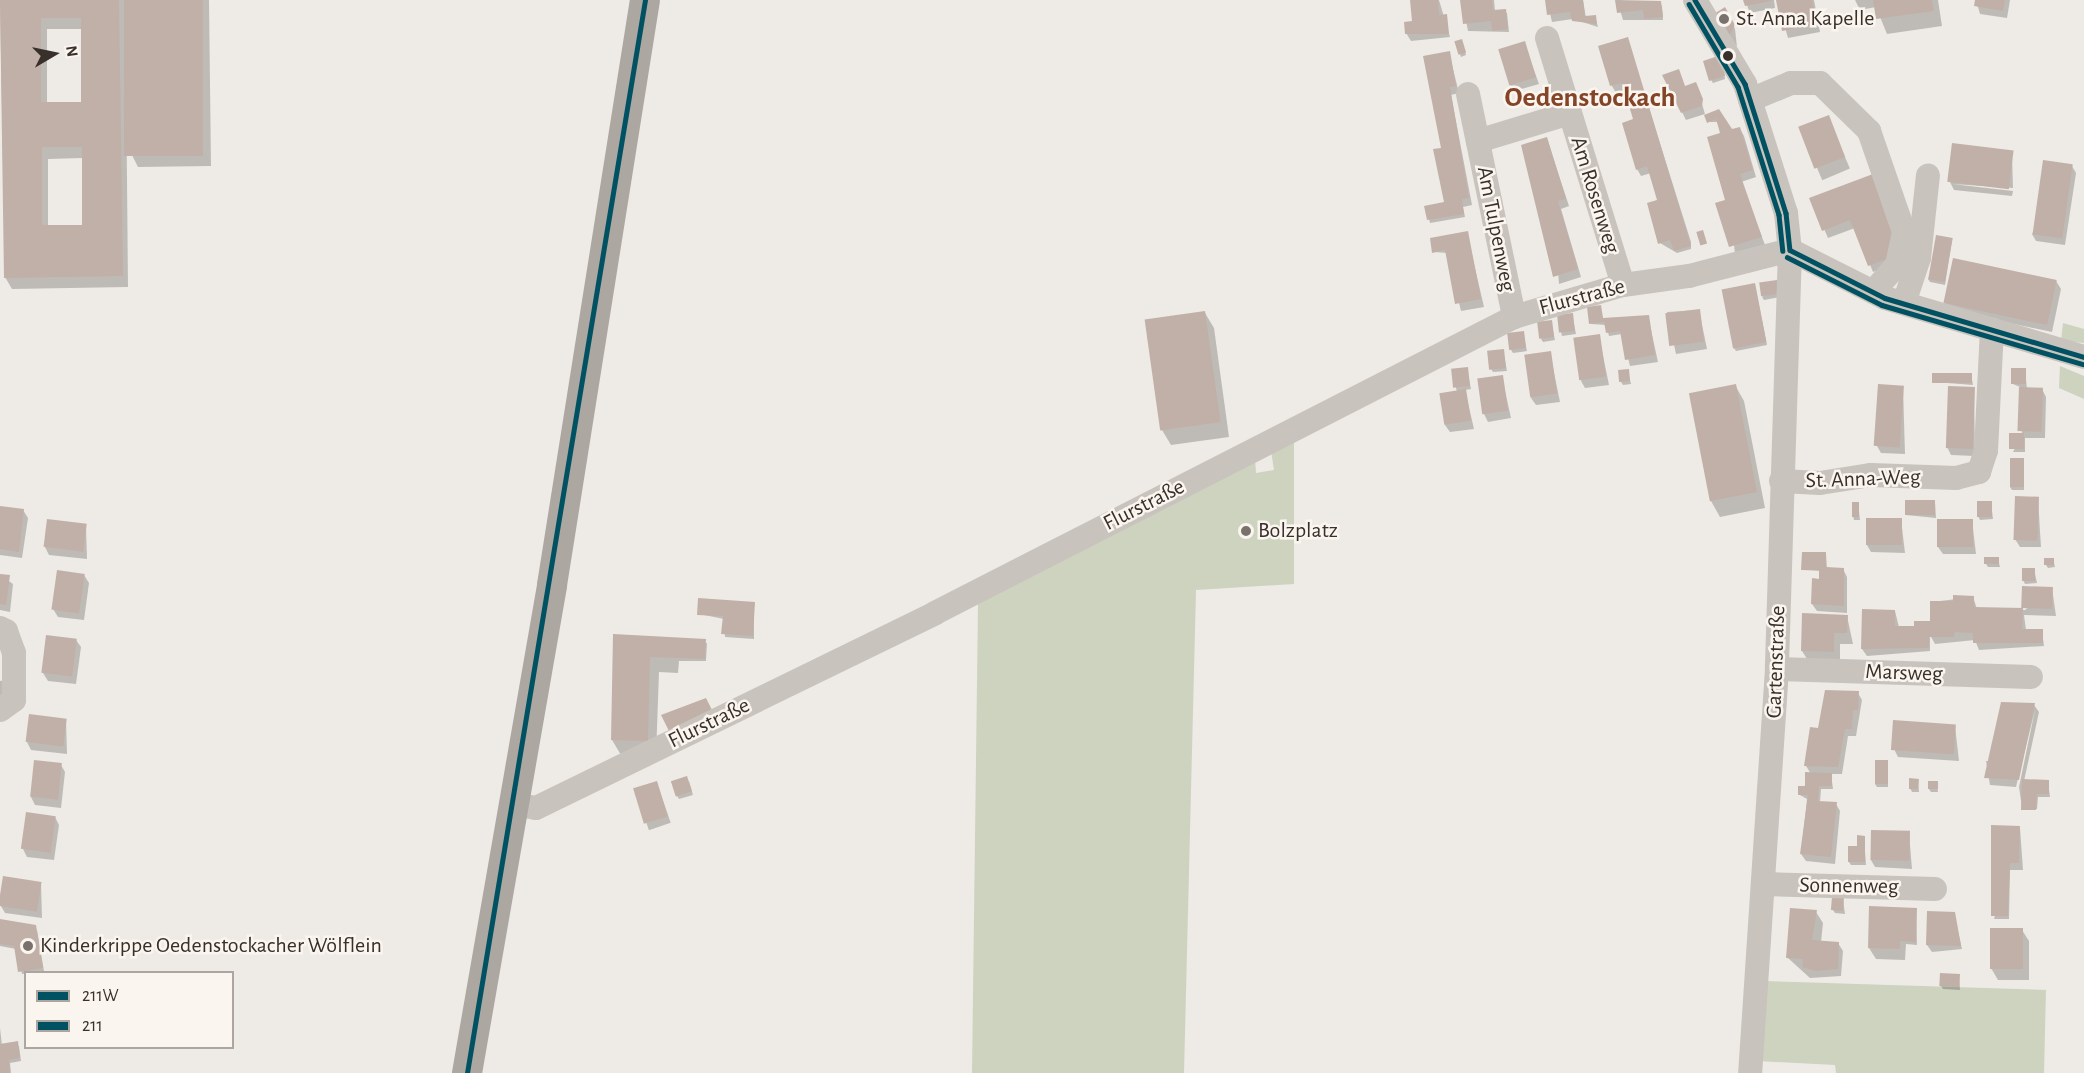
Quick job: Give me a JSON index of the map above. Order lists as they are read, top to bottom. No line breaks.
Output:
{"streets":{"street":["Am Rosenweg","Am Tulpenweg","Flurstraße","St. Anna-Weg","Gartenstraße","Marsweg","Sonnenweg"]},"crossings":[["Am Rosenweg","Am Tulpenweg"],["Am Rosenweg","Flurstraße"],["Am Tulpenweg","Flurstraße"],["Flurstraße","Gartenstraße"],["St. Anna-Weg","Gartenstraße"],["Gartenstraße","Marsweg"],["Gartenstraße","Sonnenweg"]],"districts":["Oedenstockach"],"places":["St. Anna Kapelle","Bolzplatz","Kinderkrippe Oedenstockacher Wölflein"],"lines":["transit line 211W","transit line 211"],"legend":["211W","211"],"north":"right"}
